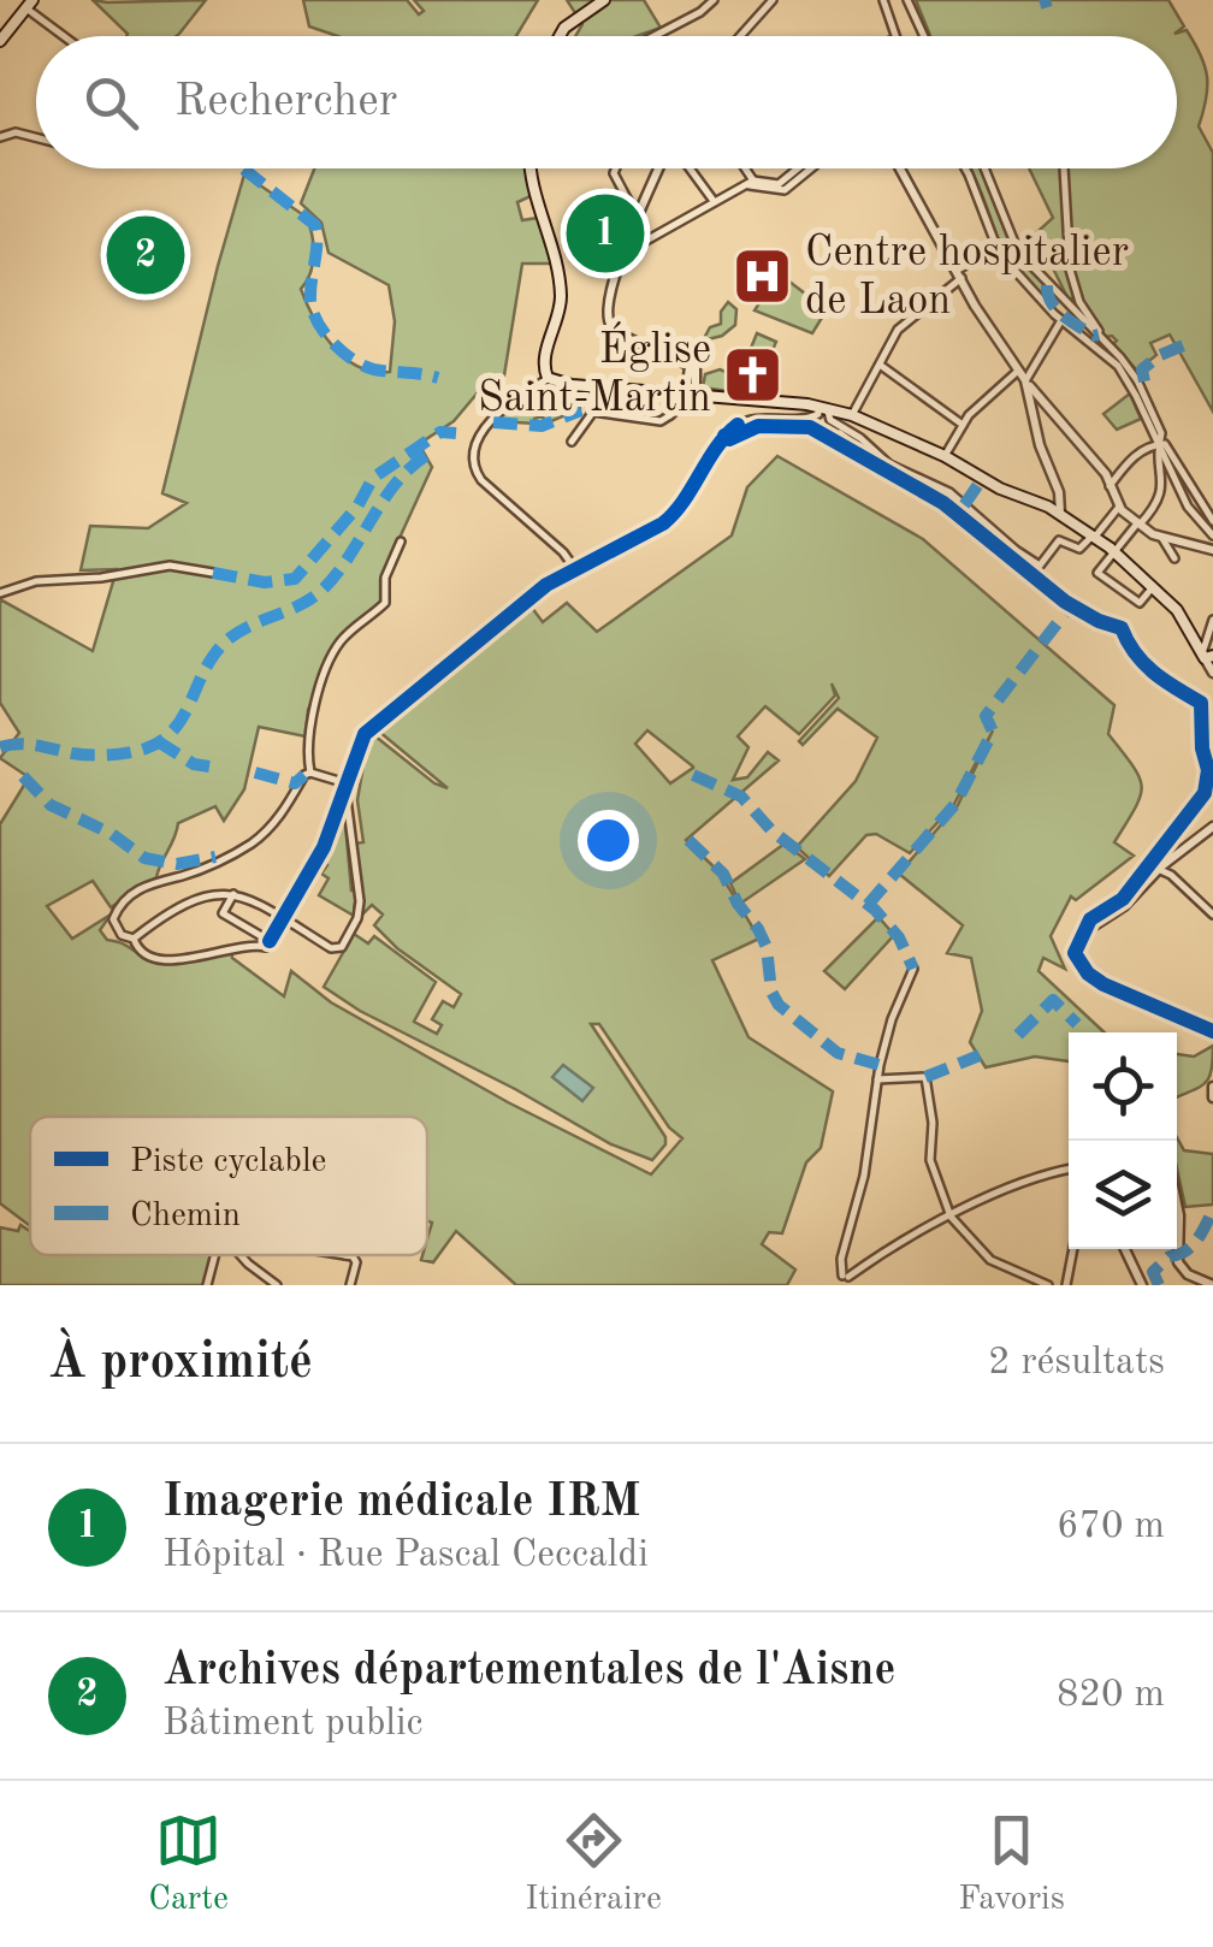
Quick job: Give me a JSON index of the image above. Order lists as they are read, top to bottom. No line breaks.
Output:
{"places":{"hospital":["Centre hospitalier de Laon"],"church":["Église Saint-Martin"]},"legend":["Piste cyclable","Chemin"],"page":{"search":"Rechercher","pins":["1","2"],"heading":["À proximité","2 résultats"],"list":[{"mark":"1","name":"Imagerie médicale IRM","note":"Hôpital · Rue Pascal Ceccaldi","value":"670 m"},{"mark":"2","name":"Archives départementales de l'Aisne","note":"Bâtiment public","value":"820 m"}],"nav":["Carte","Itinéraire","Favoris"]}}
